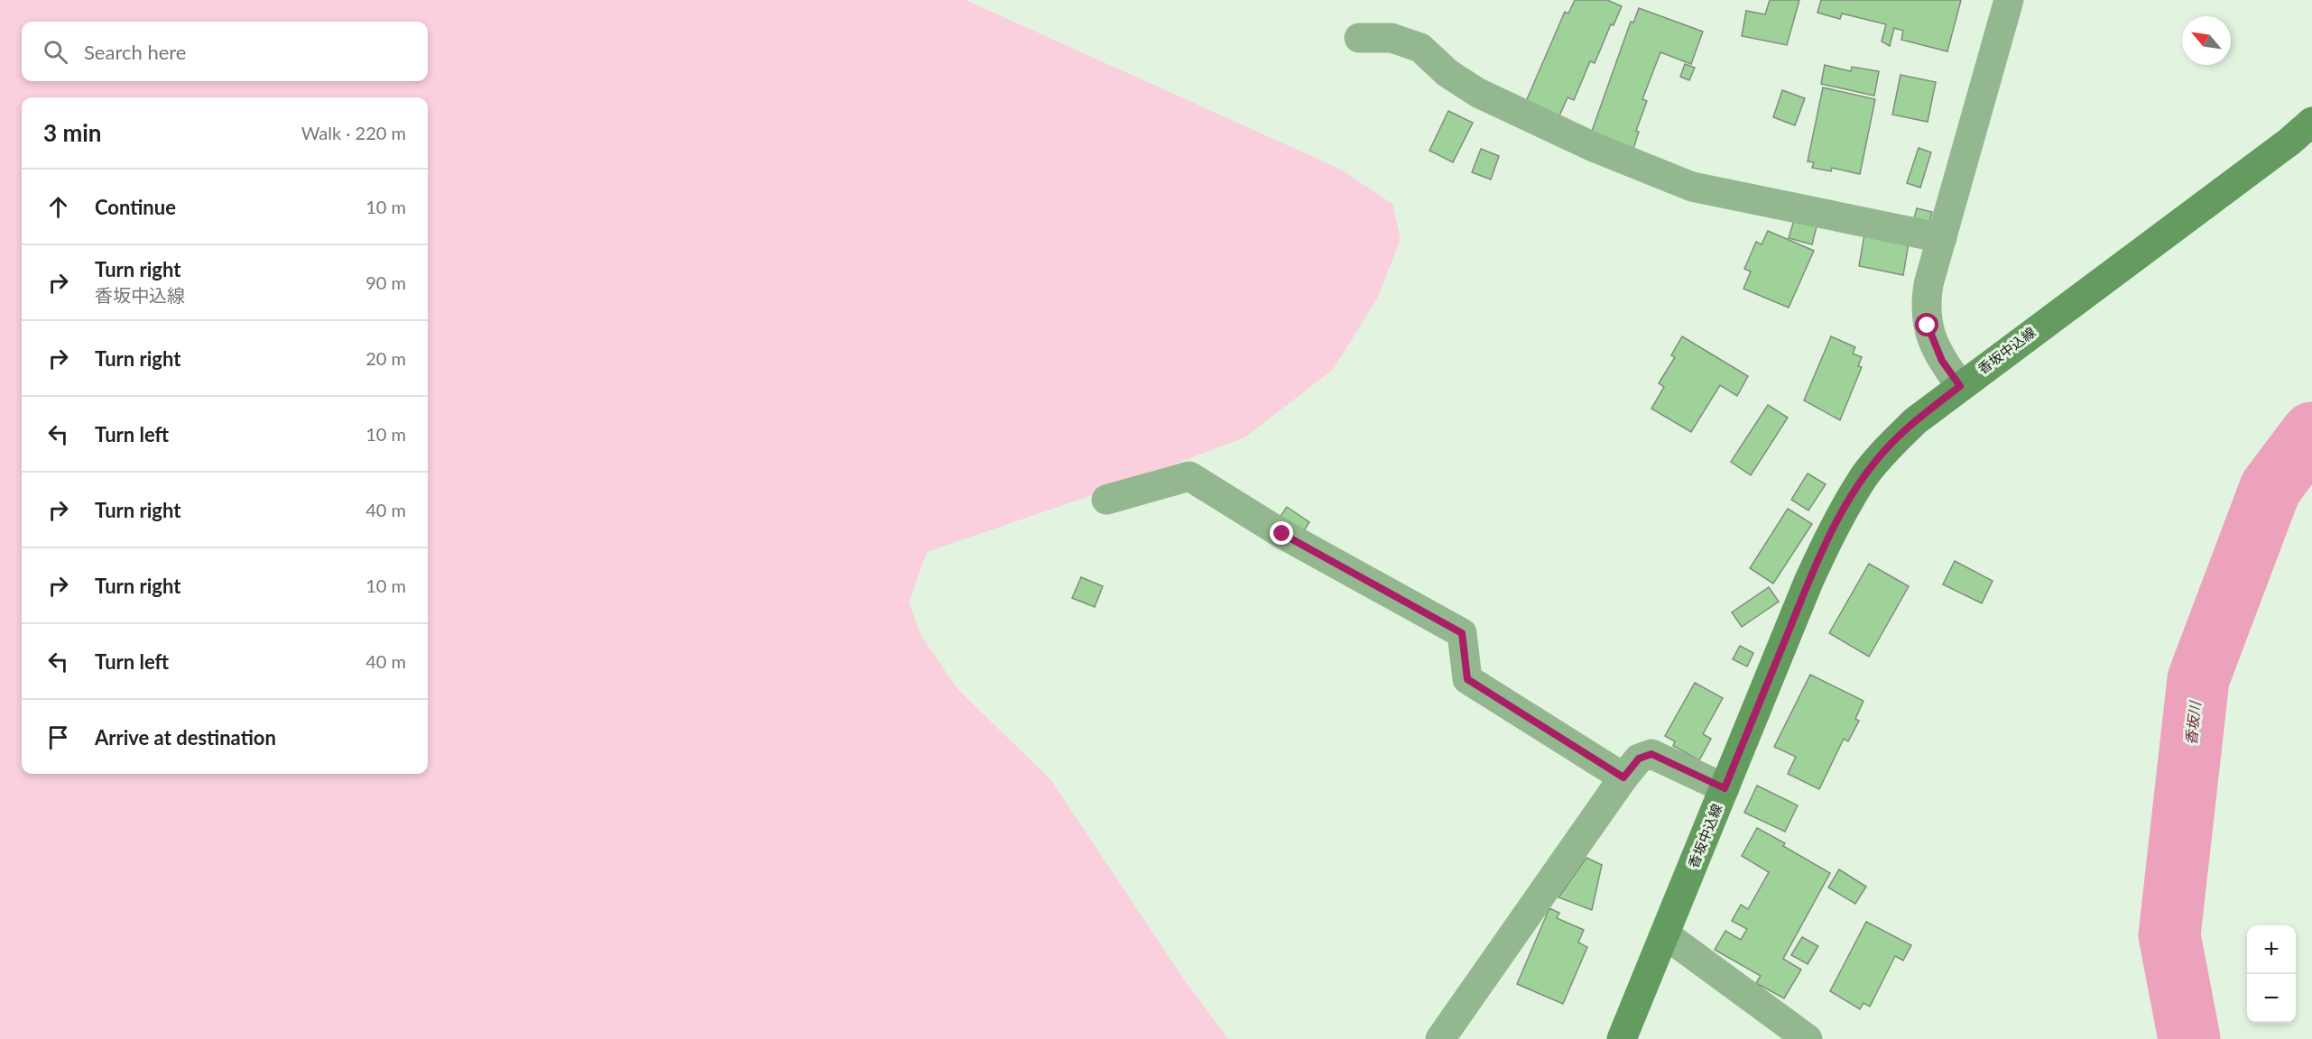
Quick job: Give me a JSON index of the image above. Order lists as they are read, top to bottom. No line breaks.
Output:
{"streets":{"main road":["香坂中込線"]},"water":["香坂川"],"north":"top left","page":{"search":"Search here","heading":["3 min","Walk · 220 m"],"list":[["Continue","10 m"],["Turn right","香坂中込線","90 m"],["Turn right","20 m"],["Turn left","10 m"],["Turn right","40 m"],["Turn right","10 m"],["Turn left","40 m"],"Arrive at destination"],"map_buttons":["+","−"]}}
